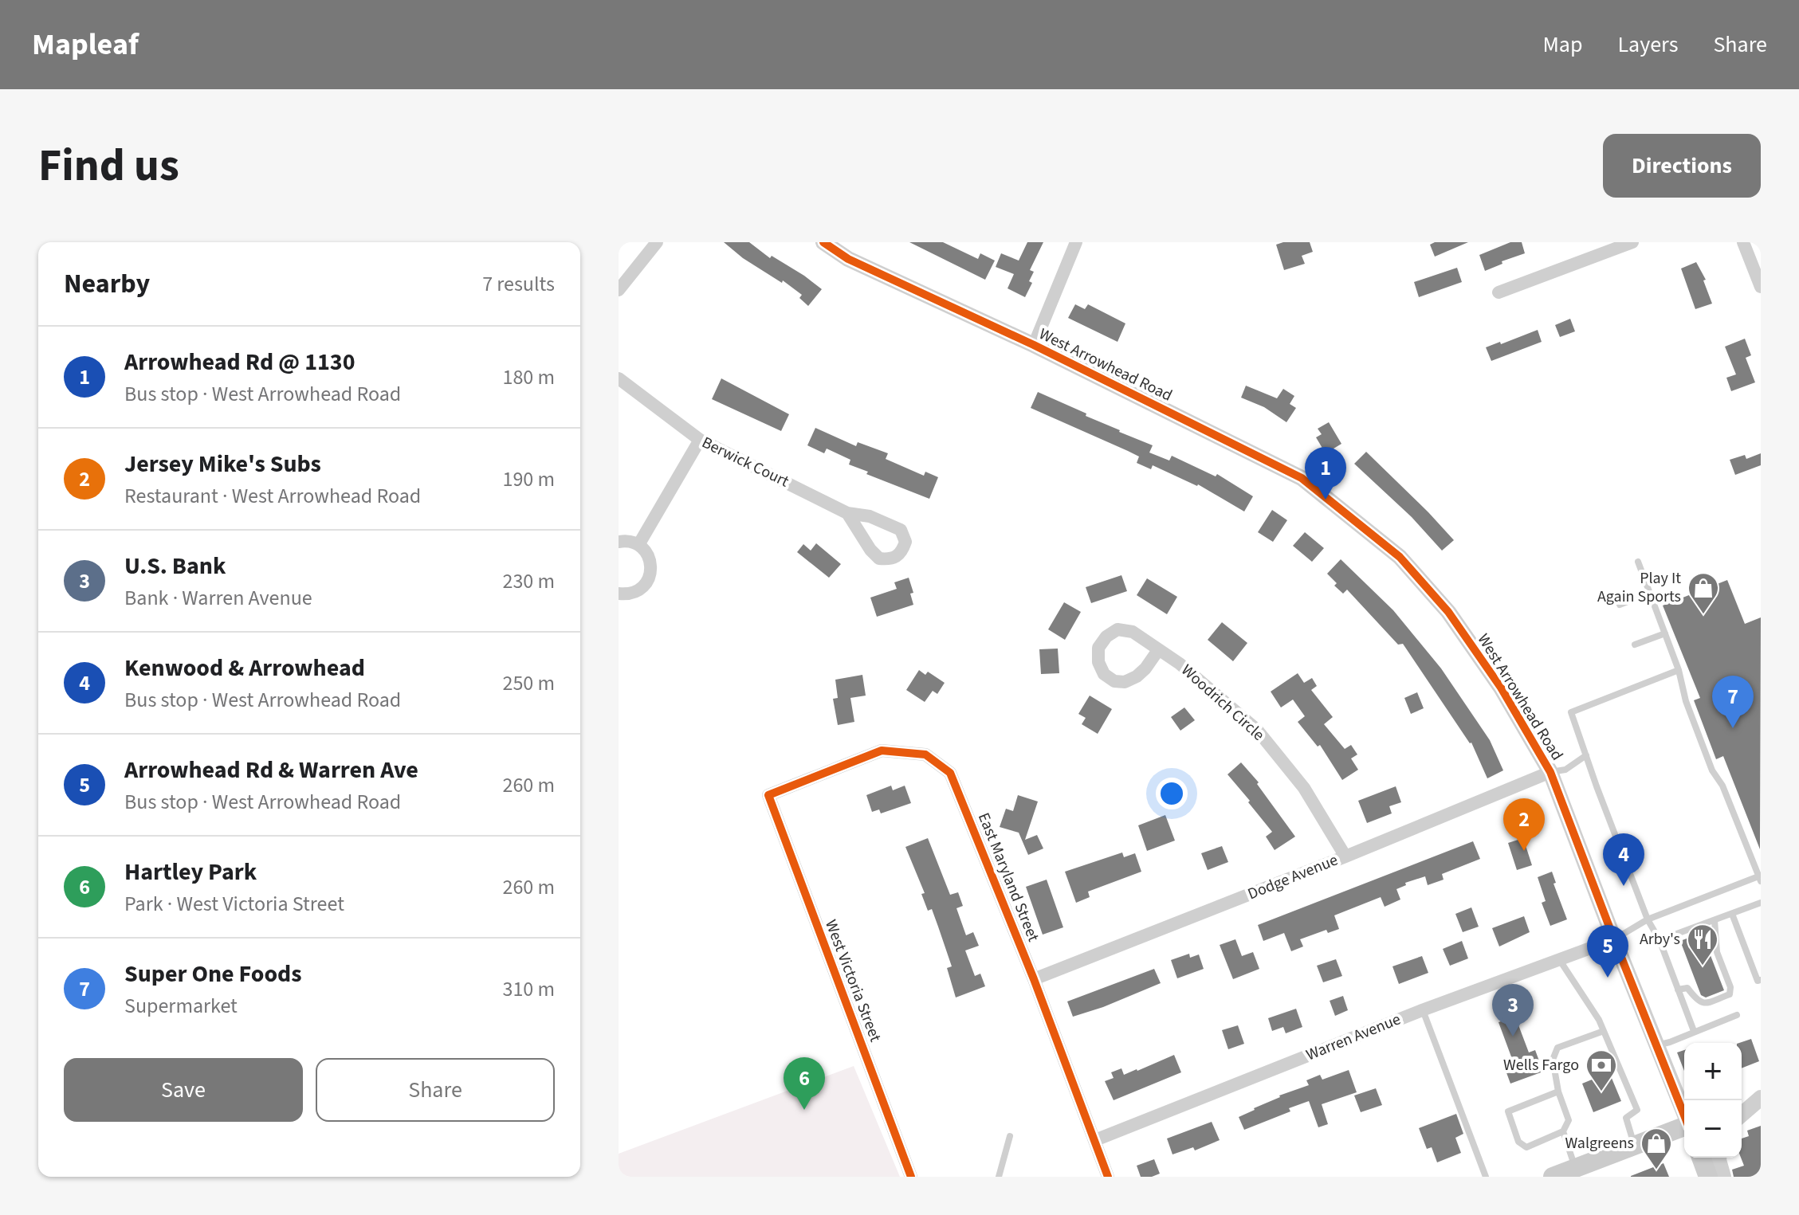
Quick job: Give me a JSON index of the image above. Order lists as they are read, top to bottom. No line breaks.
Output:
{"streets":{"street":["West Arrowhead Road","Berwick Court","Woodrich Circle","East Maryland Street","Dodge Avenue","West Victoria Street","Warren Avenue"]},"crossings":[["West Arrowhead Road","Dodge Avenue"],["West Arrowhead Road","Warren Avenue"],["Woodrich Circle","Dodge Avenue"],["East Maryland Street","Dodge Avenue"],["East Maryland Street","West Victoria Street"],["East Maryland Street","Warren Avenue"]],"places":{"shop":["Play It Again Sports","Walgreens"],"restaurant":["Arby's"],"bank":["Wells Fargo"]},"page":{"header":"Mapleaf","nav":["Map","Layers","Share"],"buttons":["Directions",["Save","Share"]],"title":"Find us","heading":["Nearby","7 results"],"list":[{"mark":"1","name":"Arrowhead Rd @ 1130","note":"Bus stop · West Arrowhead Road","value":"180 m"},{"mark":"2","name":"Jersey Mike's Subs","note":"Restaurant · West Arrowhead Road","value":"190 m"},{"mark":"3","name":"U.S. Bank","note":"Bank · Warren Avenue","value":"230 m"},{"mark":"4","name":"Kenwood & Arrowhead","note":"Bus stop · West Arrowhead Road","value":"250 m"},{"mark":"5","name":"Arrowhead Rd & Warren Ave","note":"Bus stop · West Arrowhead Road","value":"260 m"},{"mark":"6","name":"Hartley Park","note":"Park · West Victoria Street","value":"260 m"},{"mark":"7","name":"Super One Foods","note":"Supermarket","value":"310 m"}],"pins":["1","7","2","4","5","3","6"],"map_buttons":["+","−"]}}
